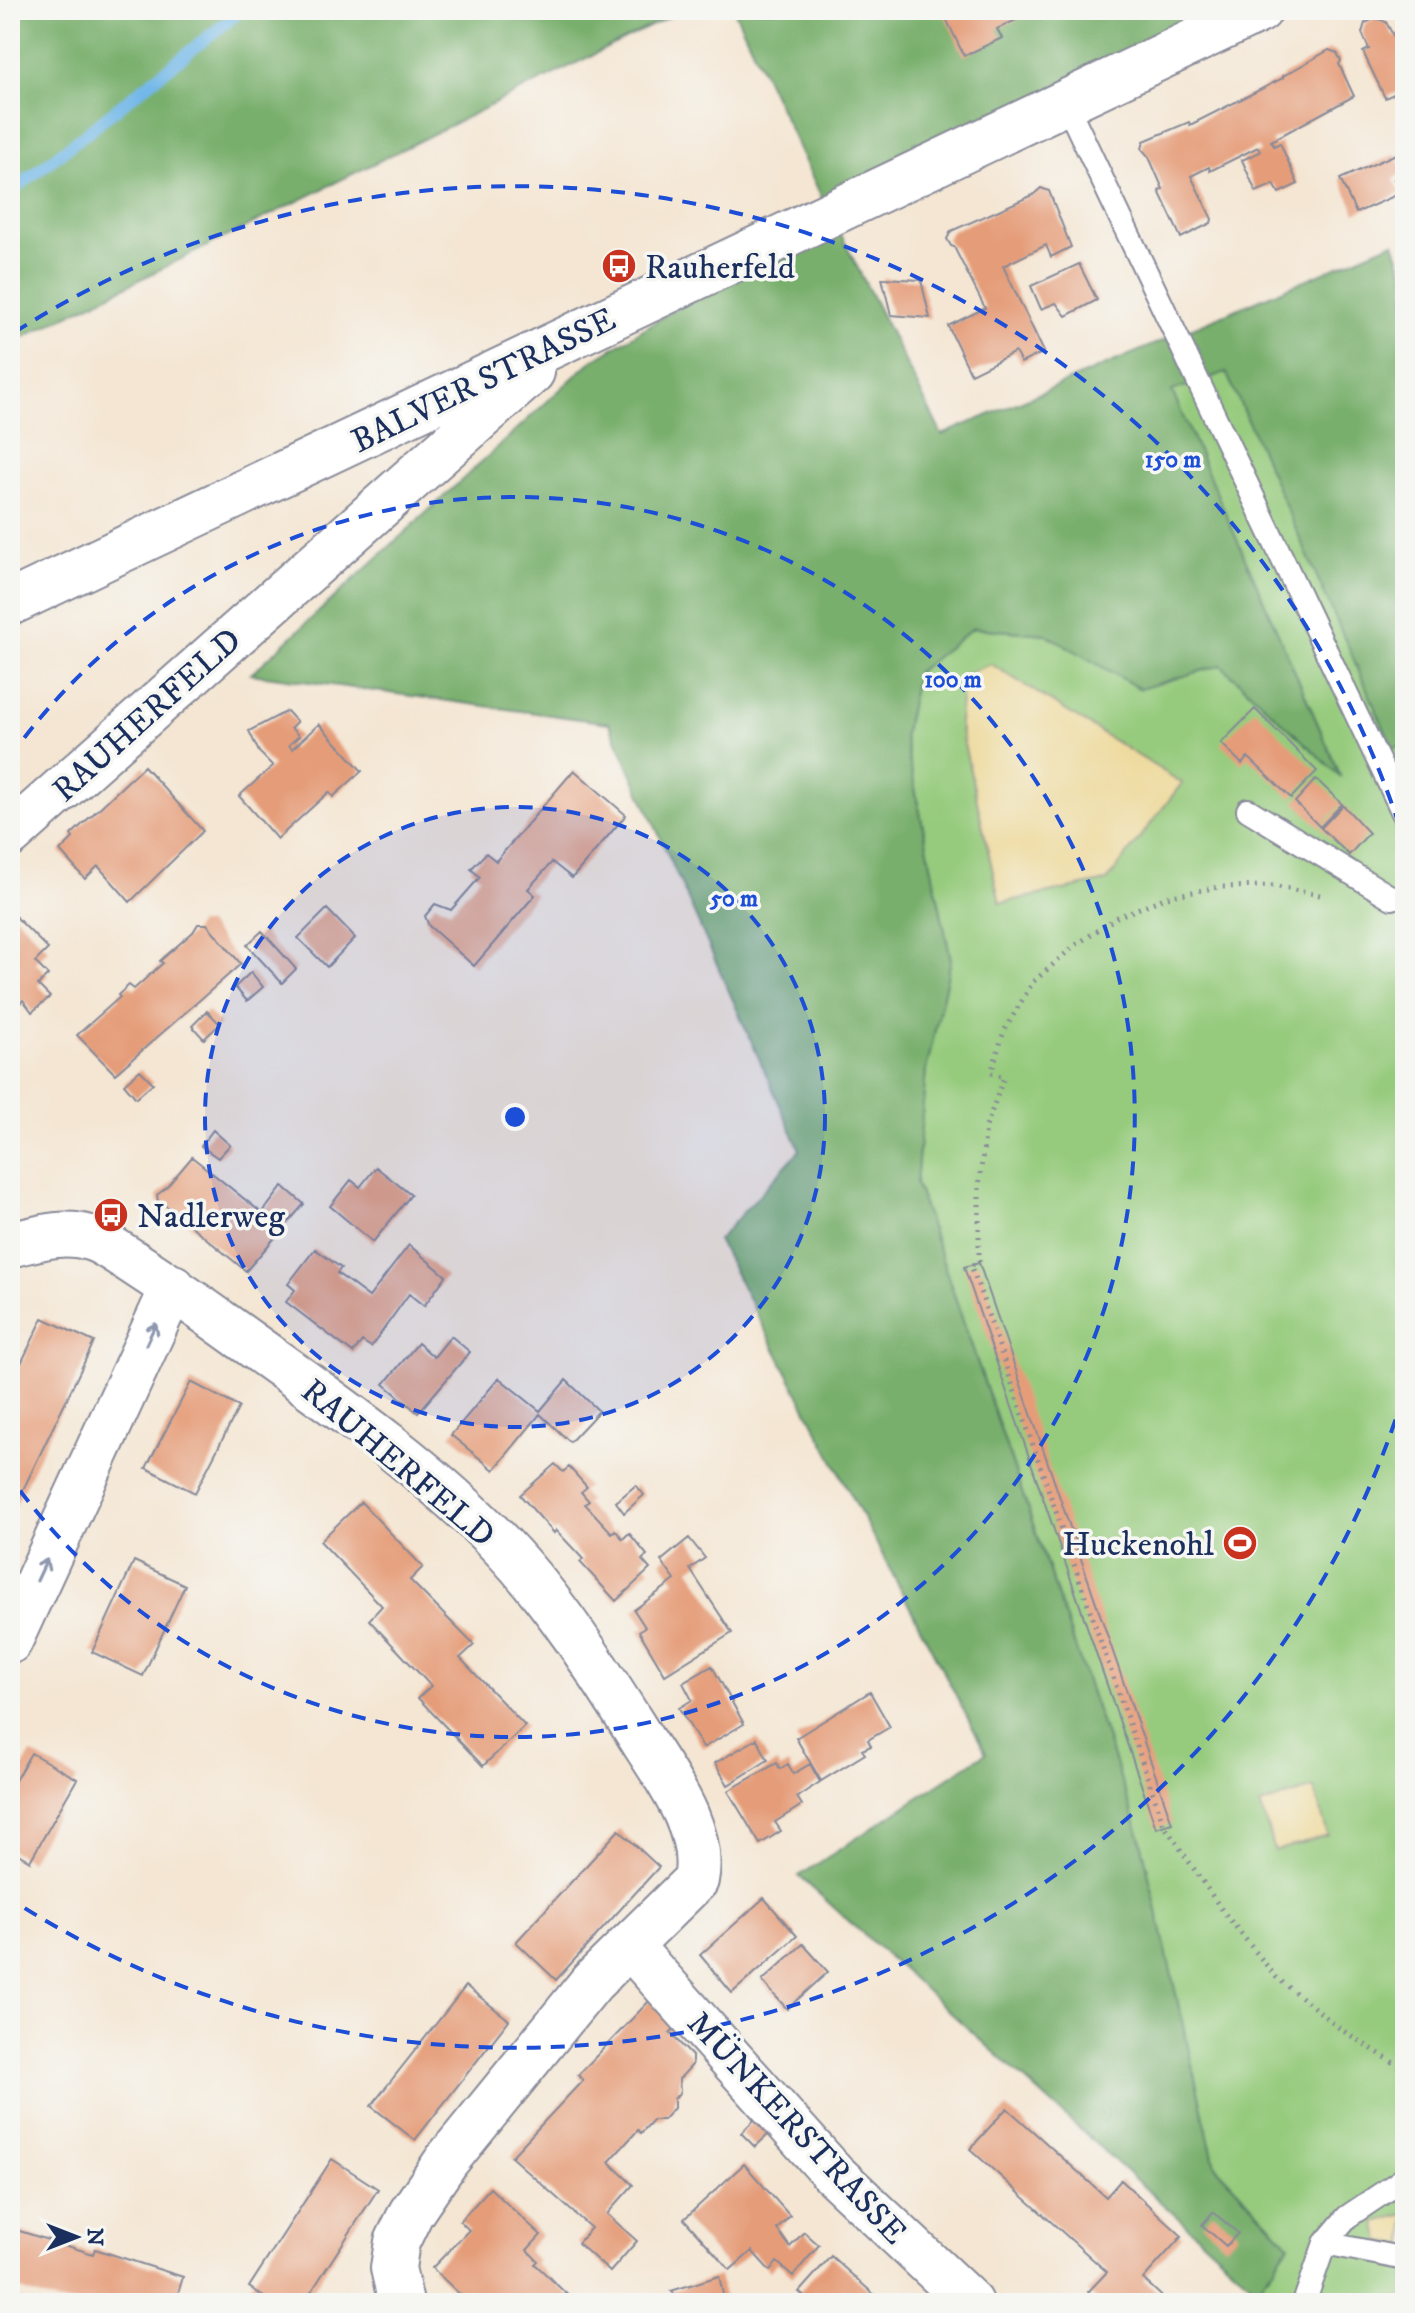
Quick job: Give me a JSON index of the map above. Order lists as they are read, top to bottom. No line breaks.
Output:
{"streets":{"street":["BALVER STRASSE","RAUHERFELD","MÜNKERSTRASSE"]},"crossings":[["BALVER STRASSE","RAUHERFELD"],["RAUHERFELD","MÜNKERSTRASSE"]],"places":{"bus stop":["Rauherfeld","Nadlerweg"],"sports":["Huckenohl"]},"north":"right","rings":["150 m","100 m","50 m"]}
